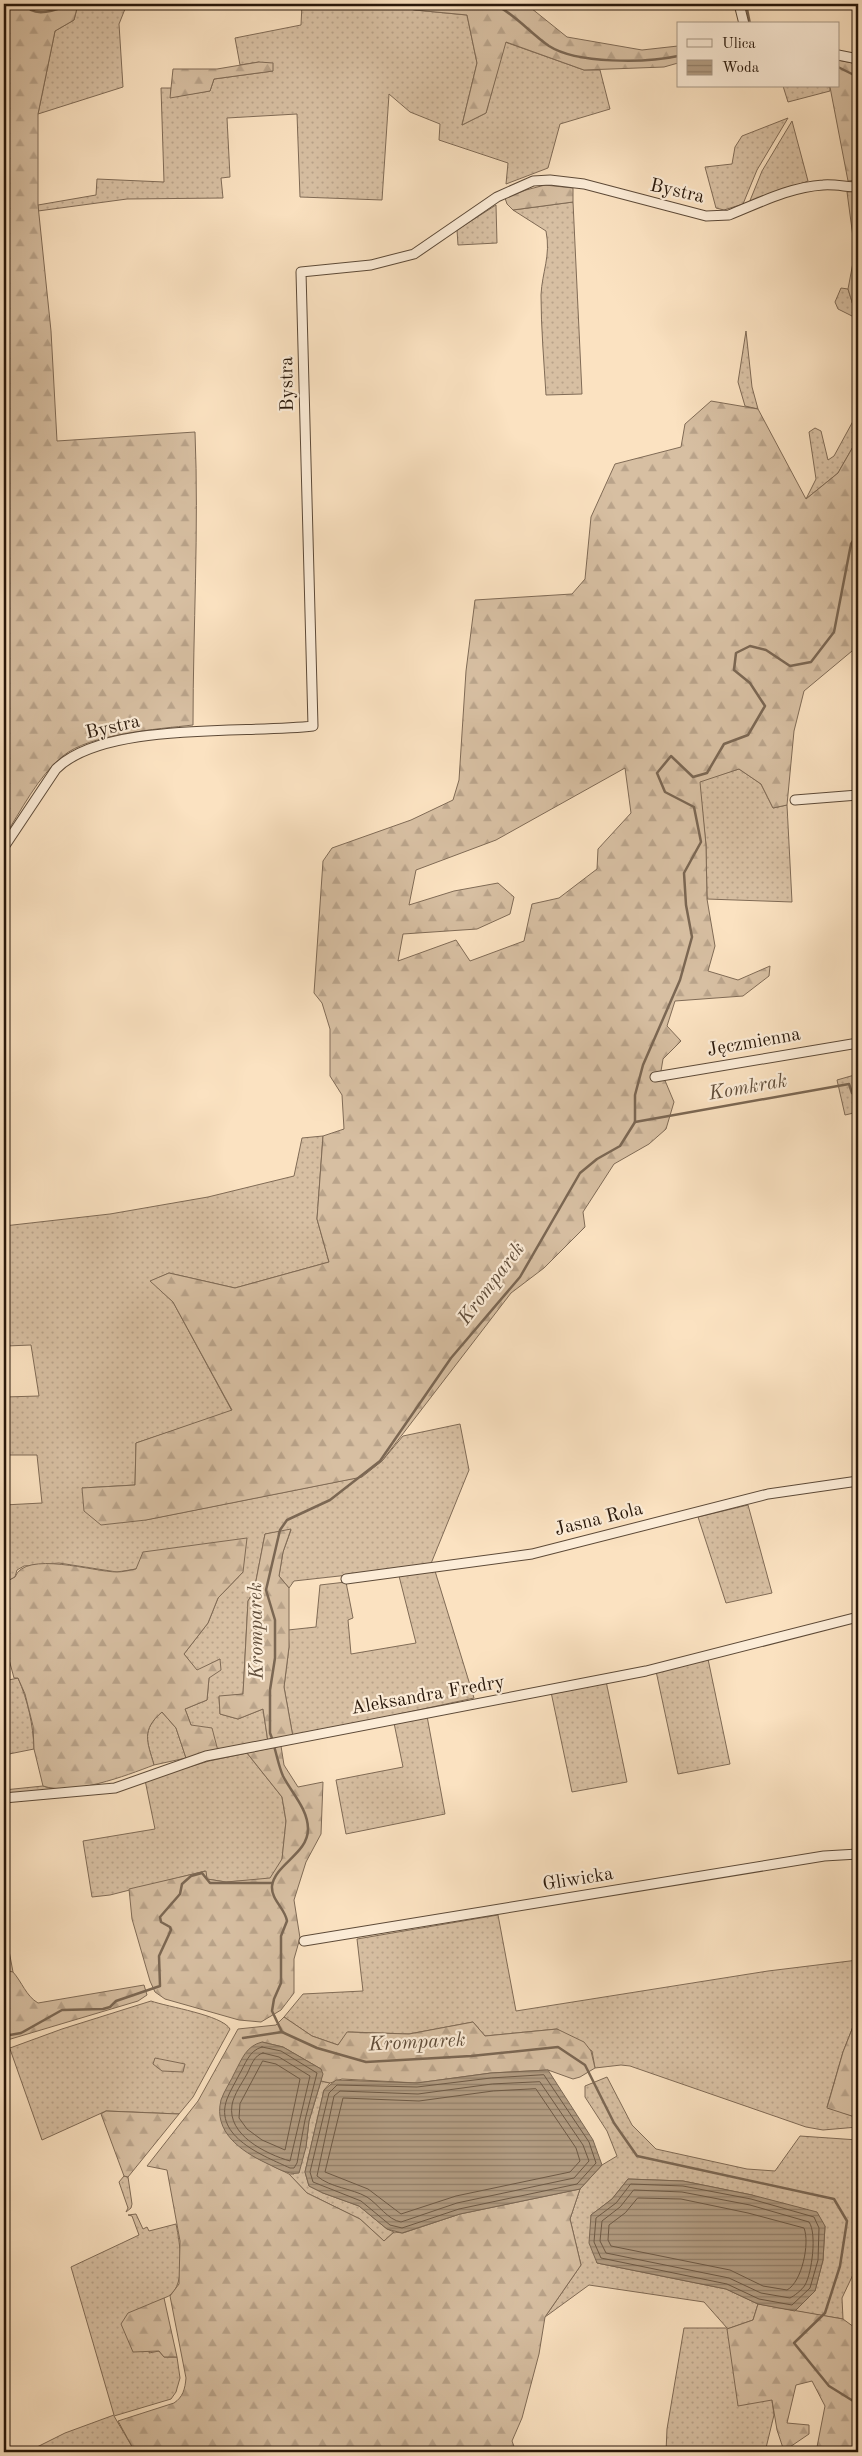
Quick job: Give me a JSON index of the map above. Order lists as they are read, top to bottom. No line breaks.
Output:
{"streets":{"street":["Bystra","Jęczmienna","Jasna Rola","Aleksandra Fredry","Gliwicka"]},"water":["Komkrak","Kromparek"],"legend":["Ulica","Woda"]}
